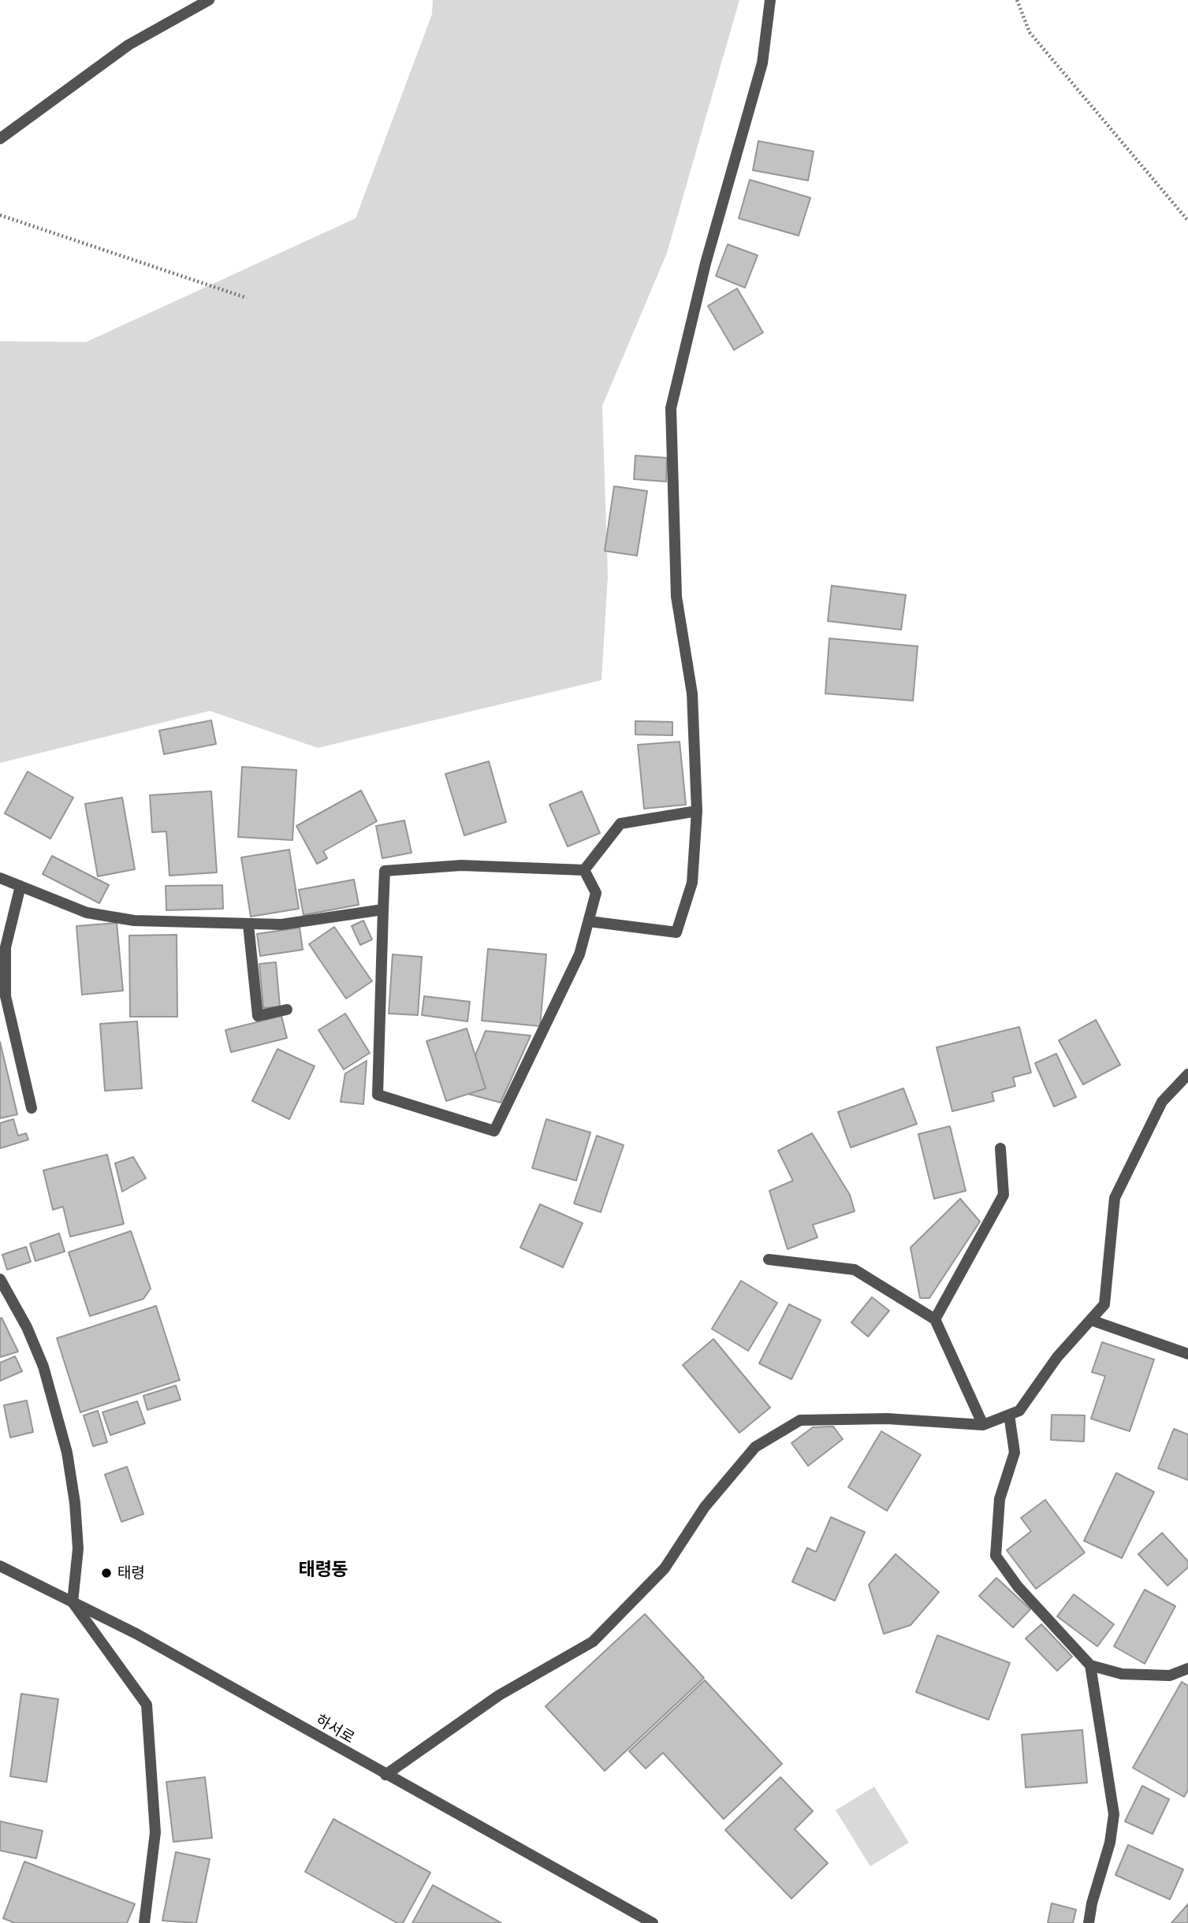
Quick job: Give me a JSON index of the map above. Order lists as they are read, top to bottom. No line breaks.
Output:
{"streets":{"street":["하서로"]},"districts":["태령동"],"places":["태령"]}
